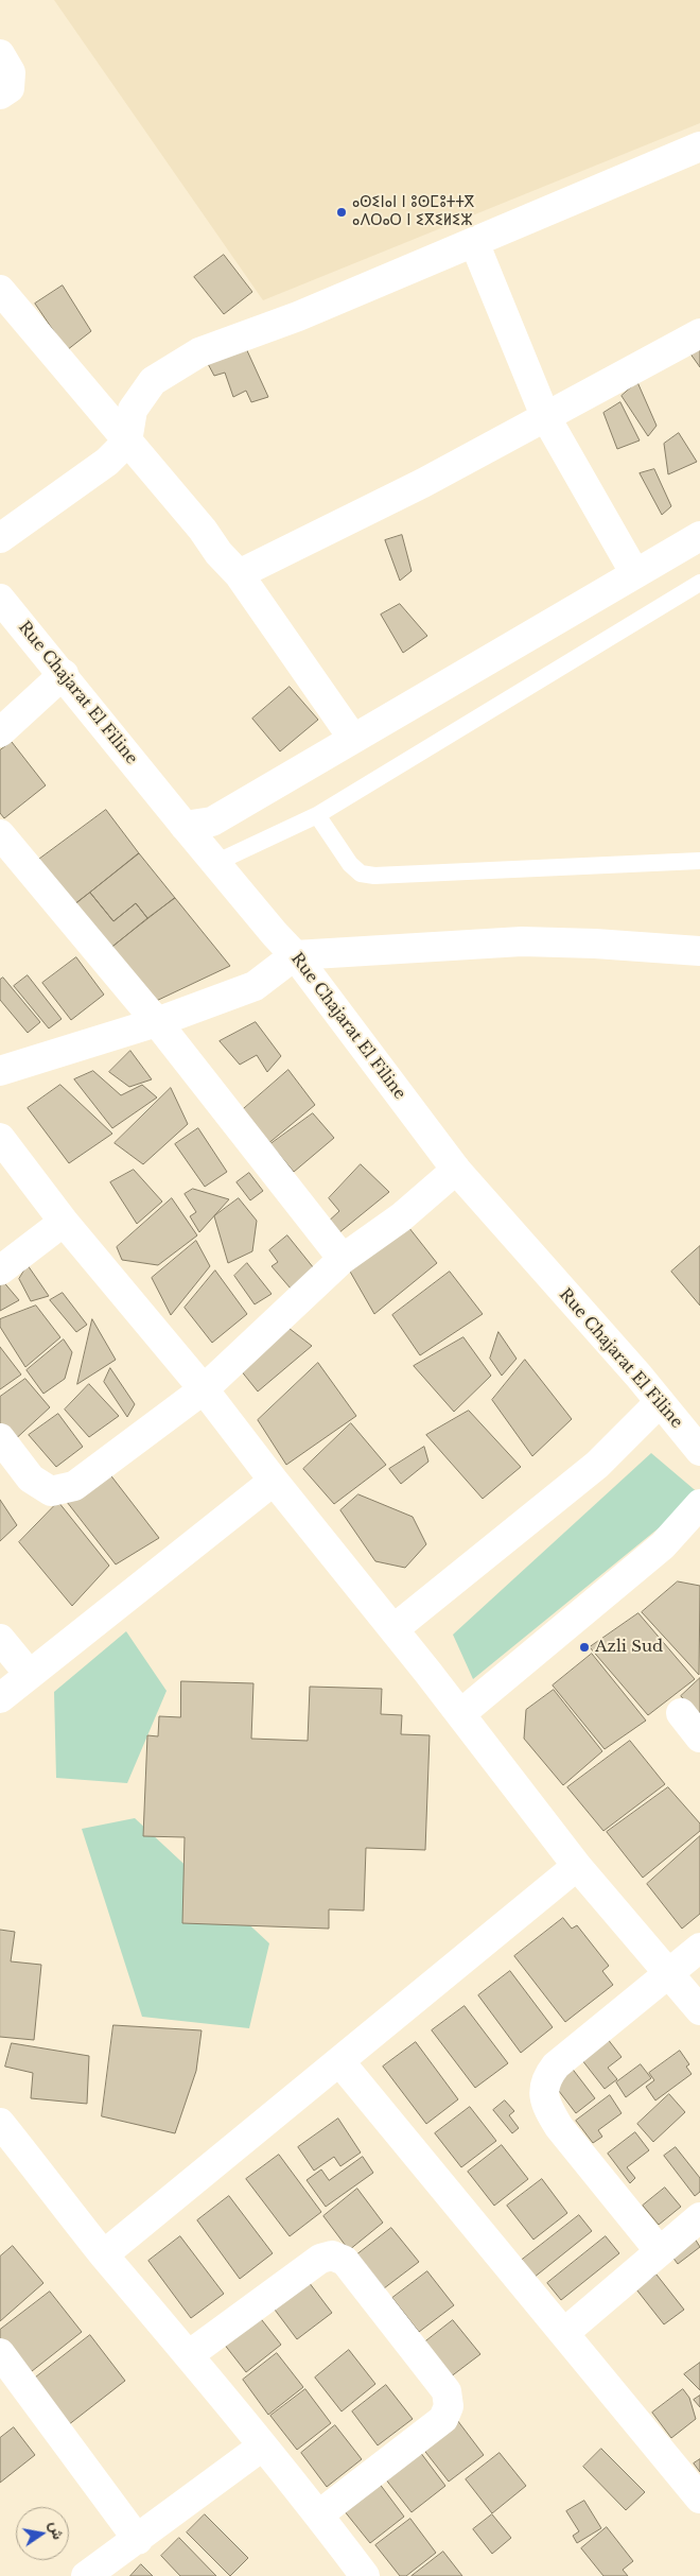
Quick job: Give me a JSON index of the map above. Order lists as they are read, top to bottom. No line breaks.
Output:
{"streets":{"street":["Rue Chajarat El Filine"]},"places":["ⴰⵙⵉⵏⴰⵏ ⵏ ⵓⵙⵎⵓⵜⵜⴳ ⴰⴷⵔⴰⵔ ⵏ ⵉⴳⵉⵍⵉⵣ","Azli Sud"],"north":"right"}
